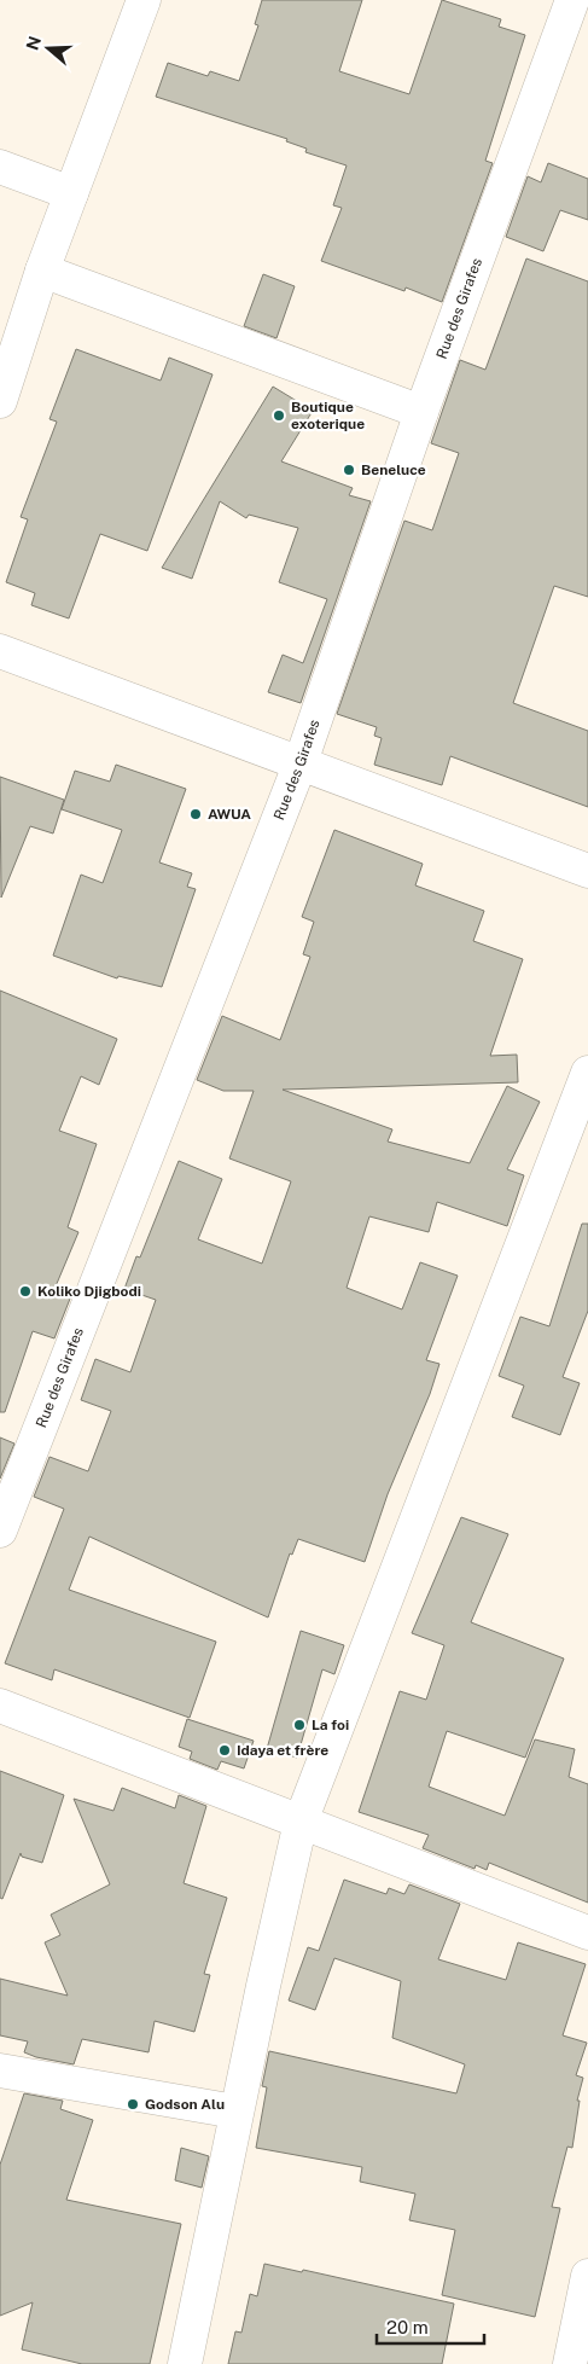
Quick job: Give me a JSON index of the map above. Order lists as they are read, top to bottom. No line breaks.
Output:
{"streets":{"street":["Rue des Girafes"]},"places":["Boutique exoterique","Beneluce","AWUA","Koliko Djigbodi","La foi","Idaya et frère","Godson Alu"],"scale_bar":"20 m","north":"left"}
